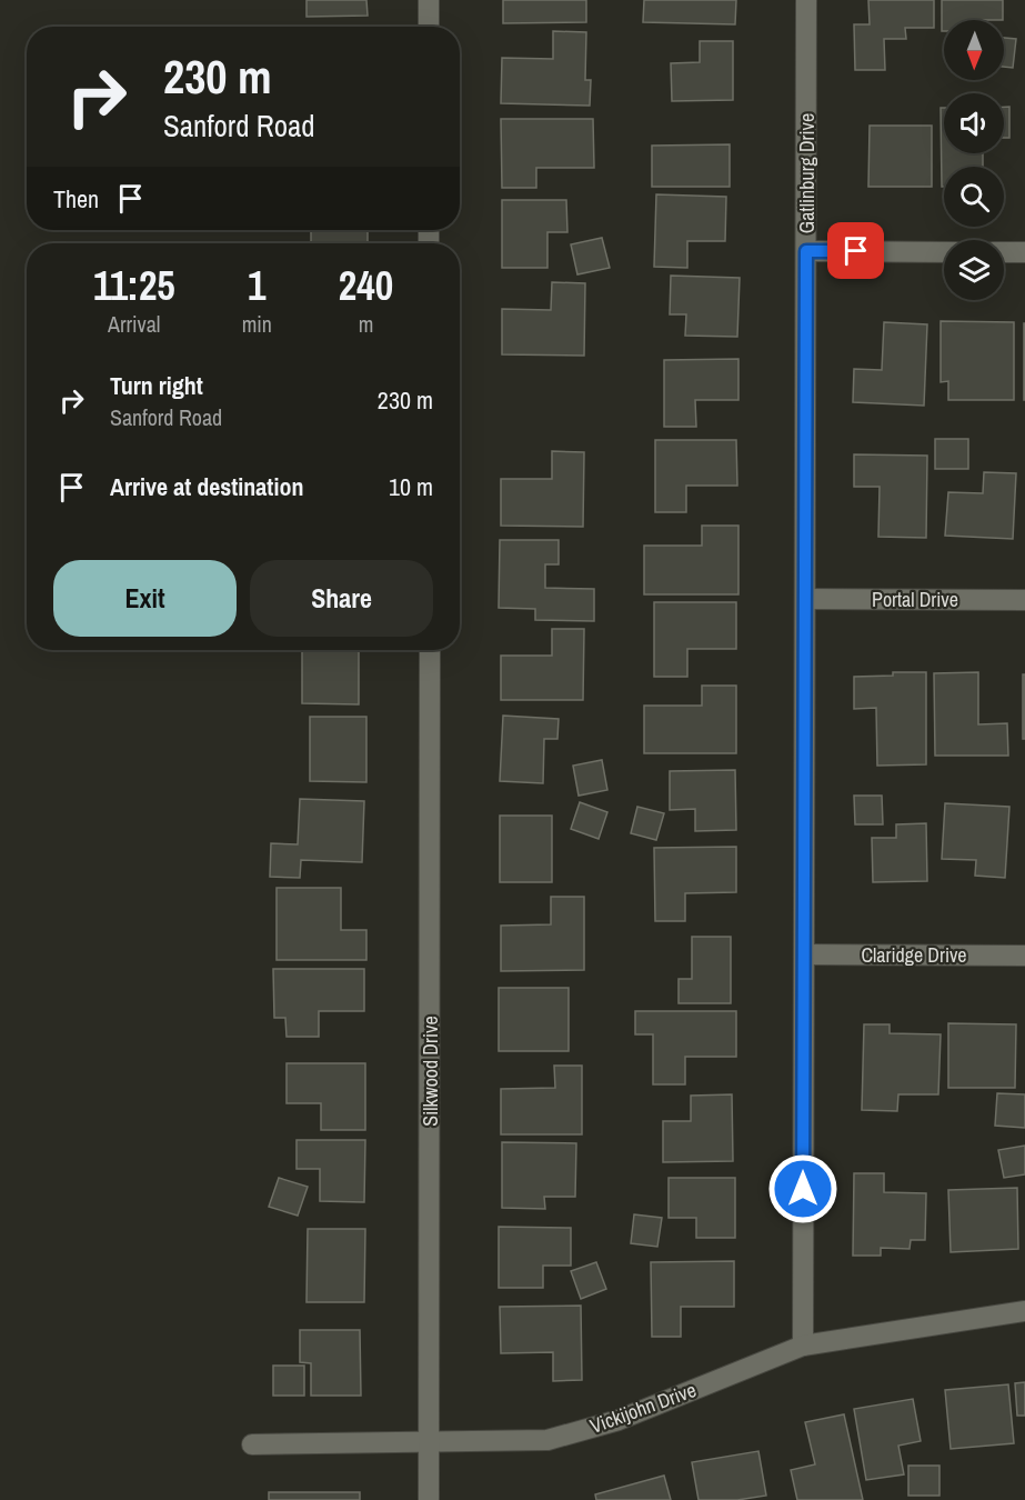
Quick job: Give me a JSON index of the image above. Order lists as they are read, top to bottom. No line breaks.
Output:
{"streets":{"street":["Gatlinburg Drive","Portal Drive","Claridge Drive","Silkwood Drive","Vickijohn Drive"]},"crossings":[["Gatlinburg Drive","Portal Drive"],["Gatlinburg Drive","Claridge Drive"],["Gatlinburg Drive","Vickijohn Drive"],["Silkwood Drive","Vickijohn Drive"]],"north":"bottom","page":{"turn":["230 m","Sanford Road"],"then":"Then","eta":["11:25","Arrival","1","min","240","m"],"list":[{"name":"Turn right","note":"Sanford Road","value":"230 m"},{"name":"Arrive at destination","value":"10 m"}],"buttons":["Exit","Share"]}}
